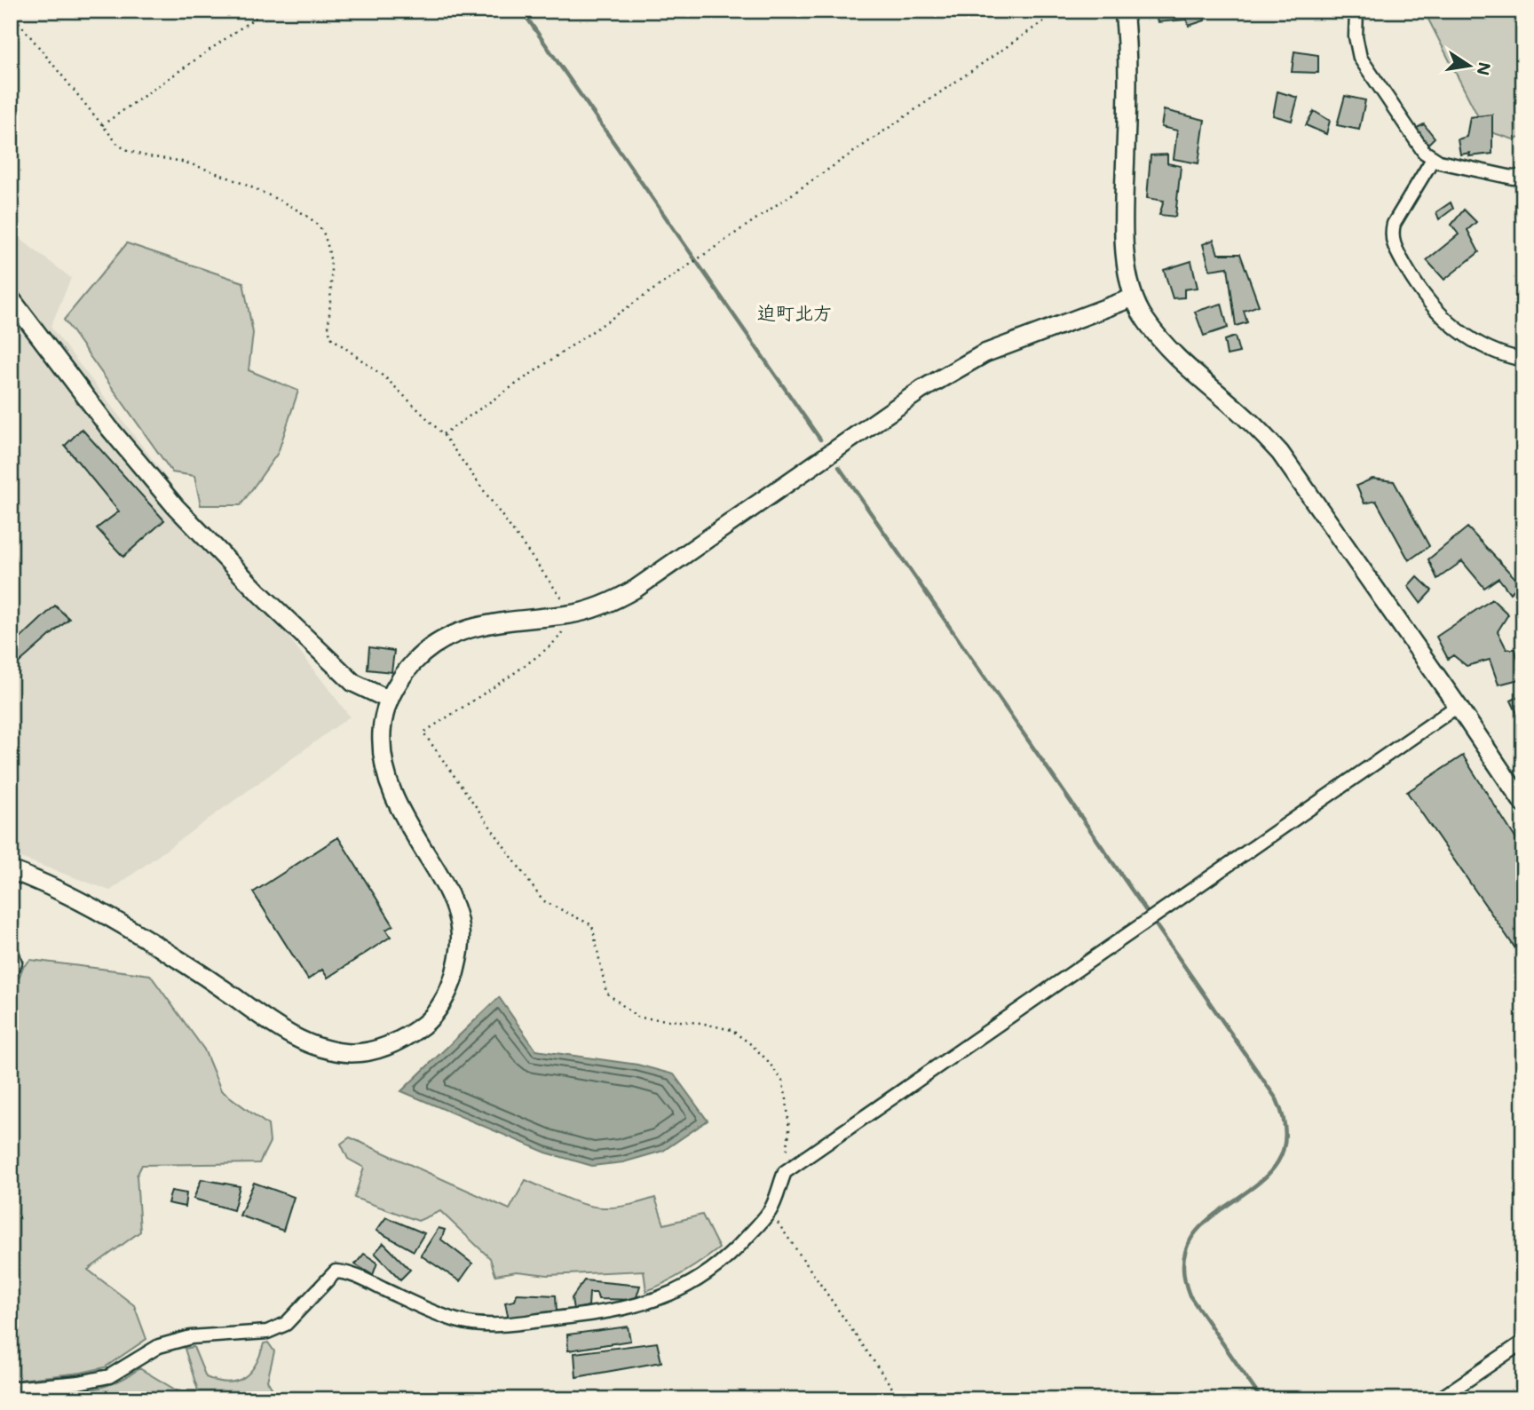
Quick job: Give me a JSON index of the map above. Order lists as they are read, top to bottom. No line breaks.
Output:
{"districts":["迫町北方"],"north":"right"}
